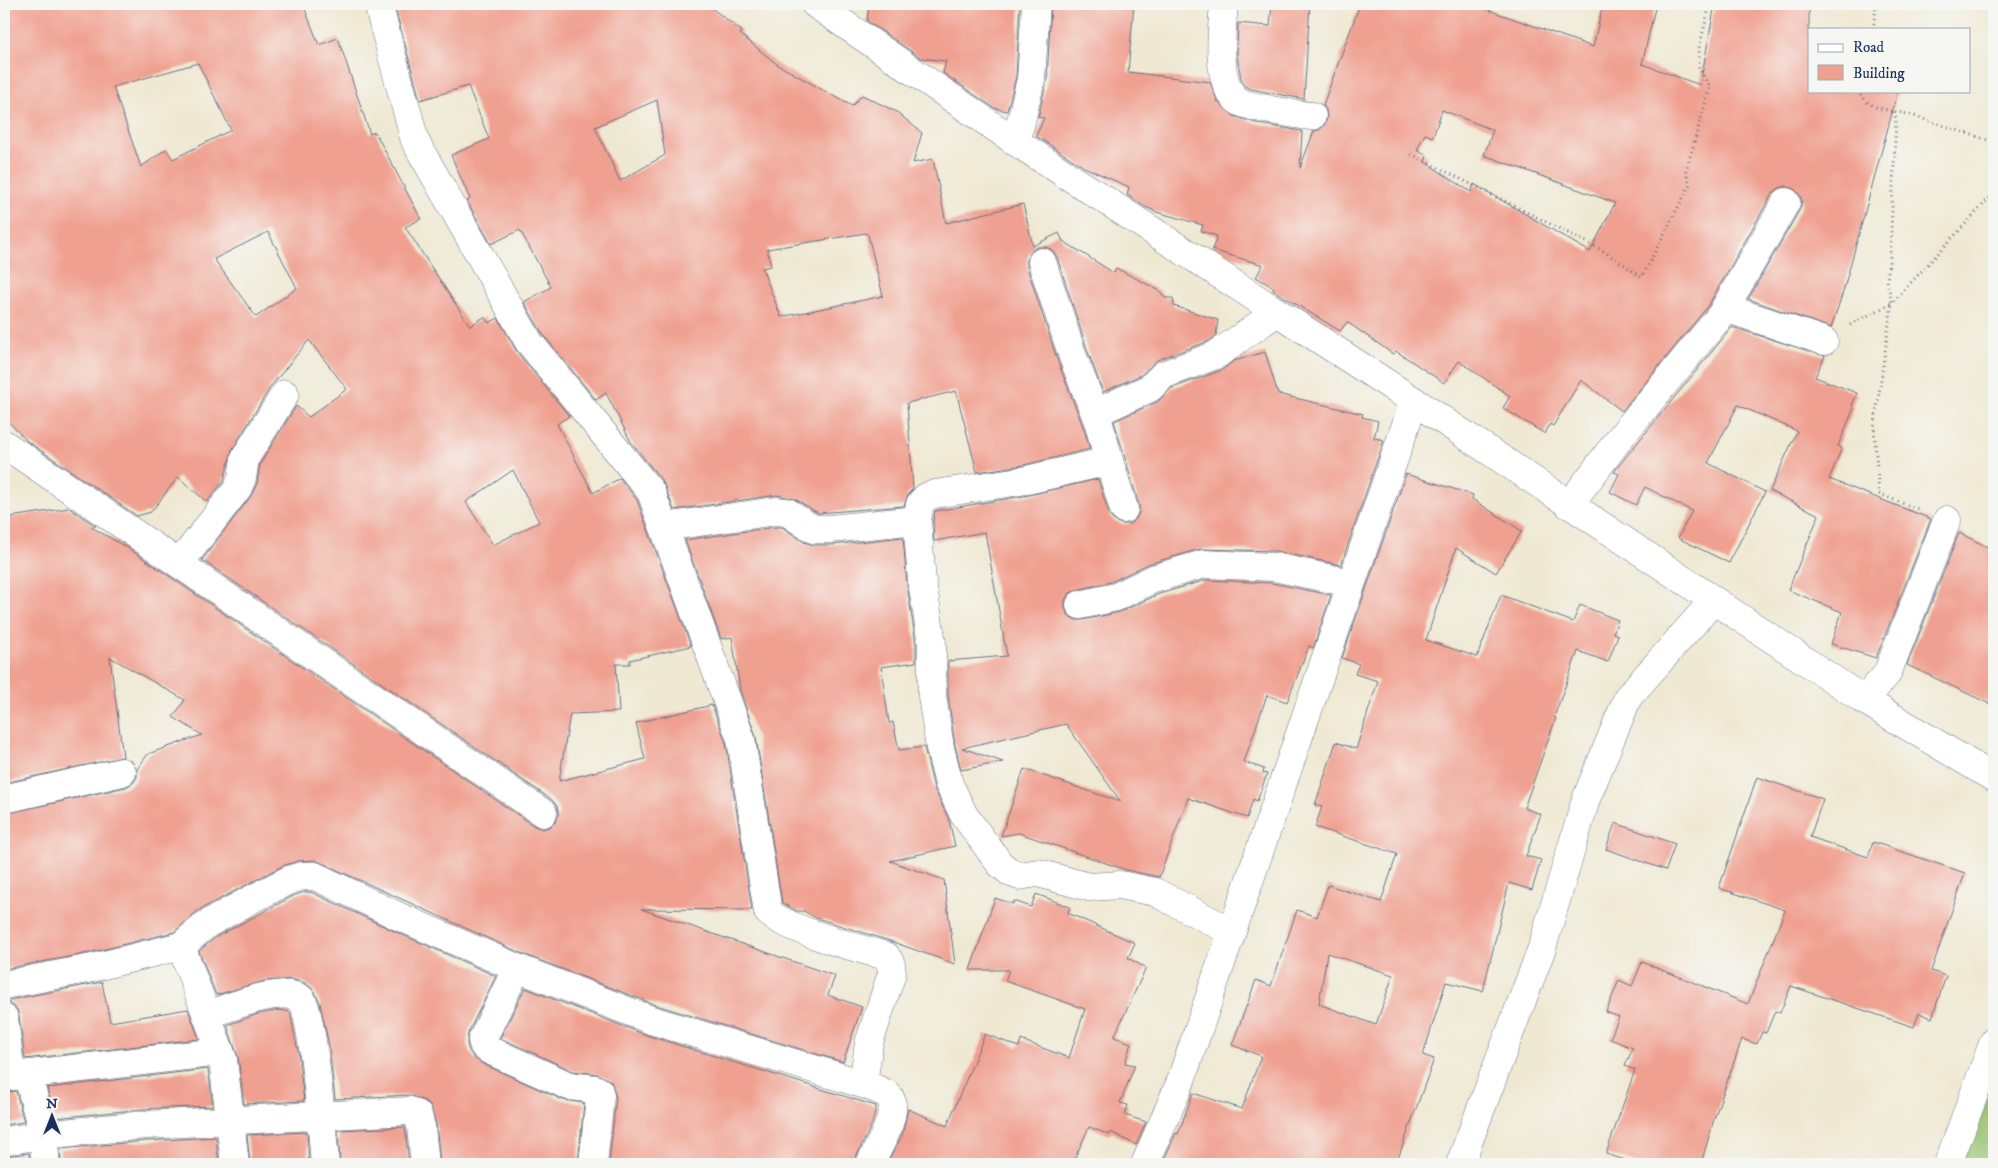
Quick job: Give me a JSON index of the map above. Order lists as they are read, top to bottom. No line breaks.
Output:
{"legend":["Road","Building"],"north":"top"}
